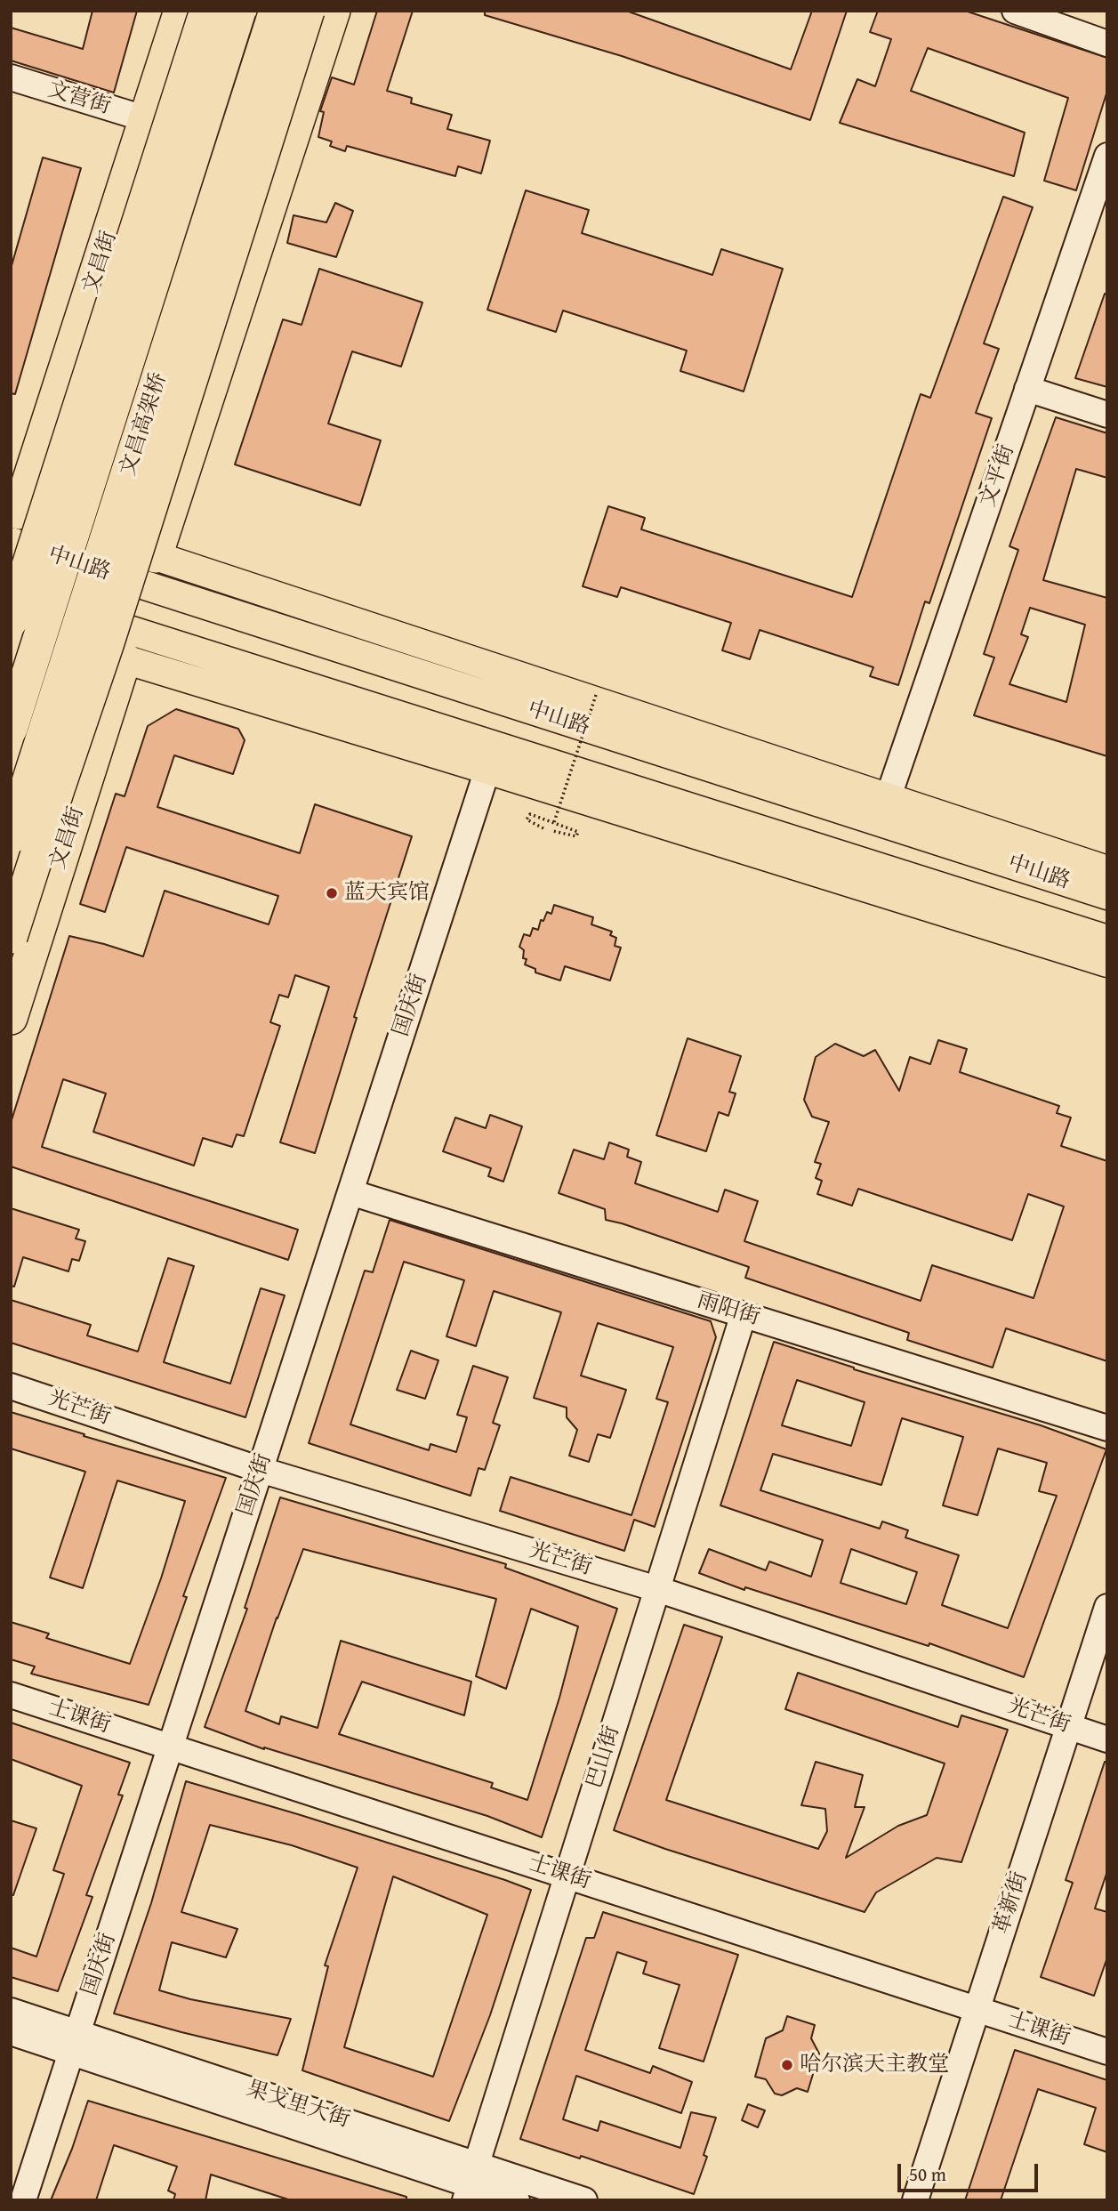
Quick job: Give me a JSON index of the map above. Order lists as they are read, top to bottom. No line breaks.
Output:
{"streets":{"highway":["文昌街","文昌高架桥"],"main road":["中山路"],"street":["文营街","文平街","国庆街","雨阳街","光芒街","士课街","巴山街","革新街","果戈里大街"]},"crossings":[["文营街","文昌街"],["文昌街","中山路"],["国庆街","雨阳街"],["国庆街","光芒街"],["国庆街","士课街"],["国庆街","果戈里大街"],["雨阳街","巴山街"],["光芒街","巴山街"],["光芒街","革新街"],["士课街","巴山街"],["士课街","革新街"],["巴山街","果戈里大街"]],"places":["蓝天宾馆","哈尔滨天主教堂"],"scale_bar":"50 m"}
